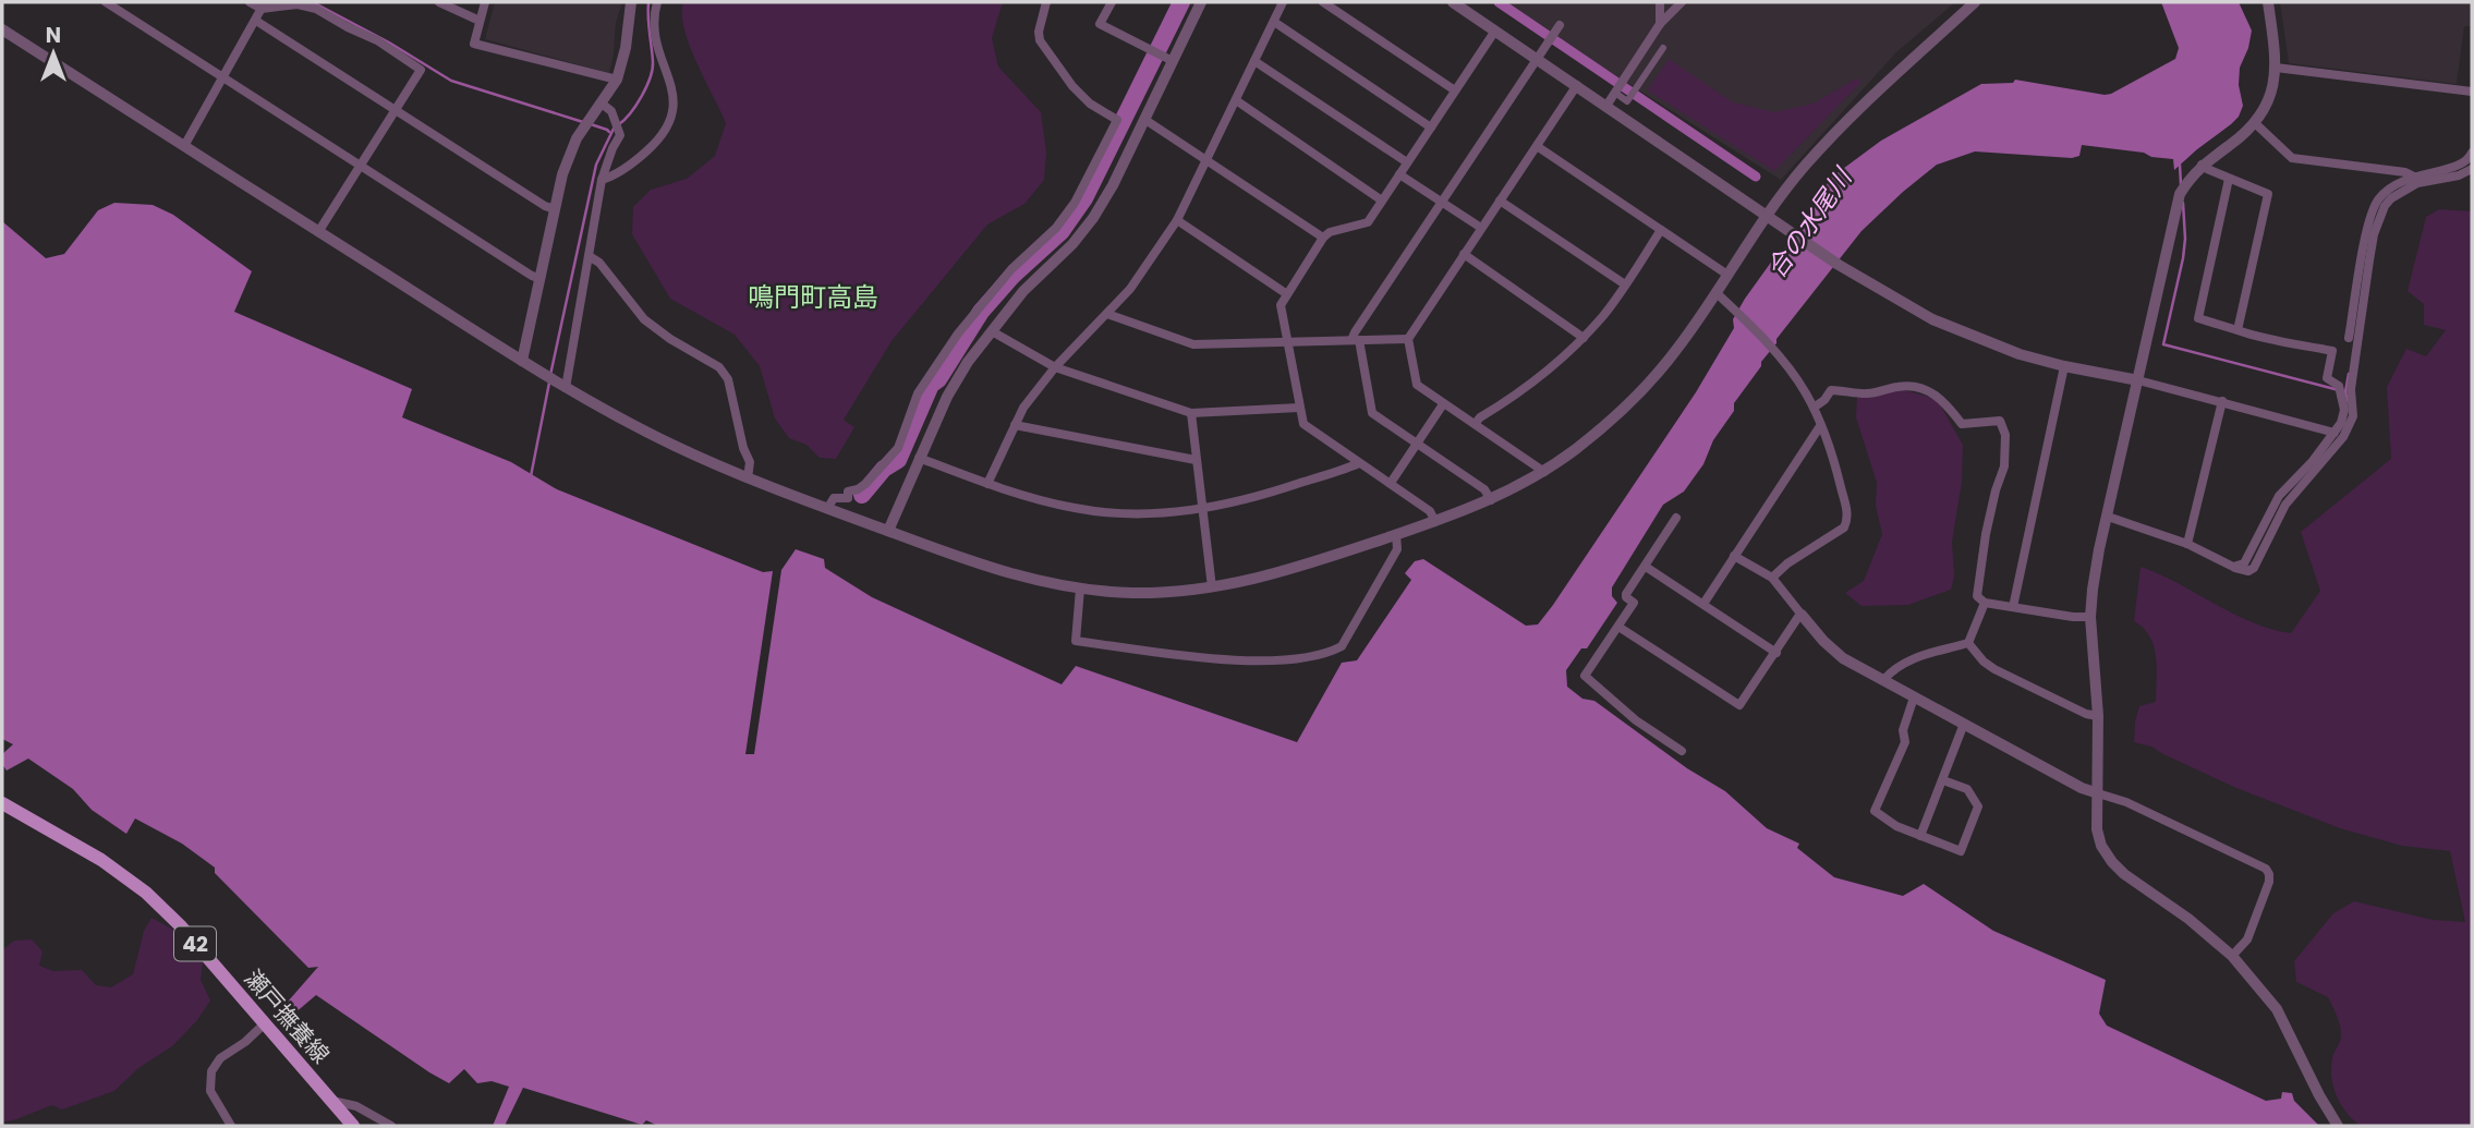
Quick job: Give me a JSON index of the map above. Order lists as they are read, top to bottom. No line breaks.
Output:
{"streets":{"main road":["42","瀬戸撫養線"]},"districts":["鳴門町高島"],"water":["合の水尾川"],"north":"top"}
